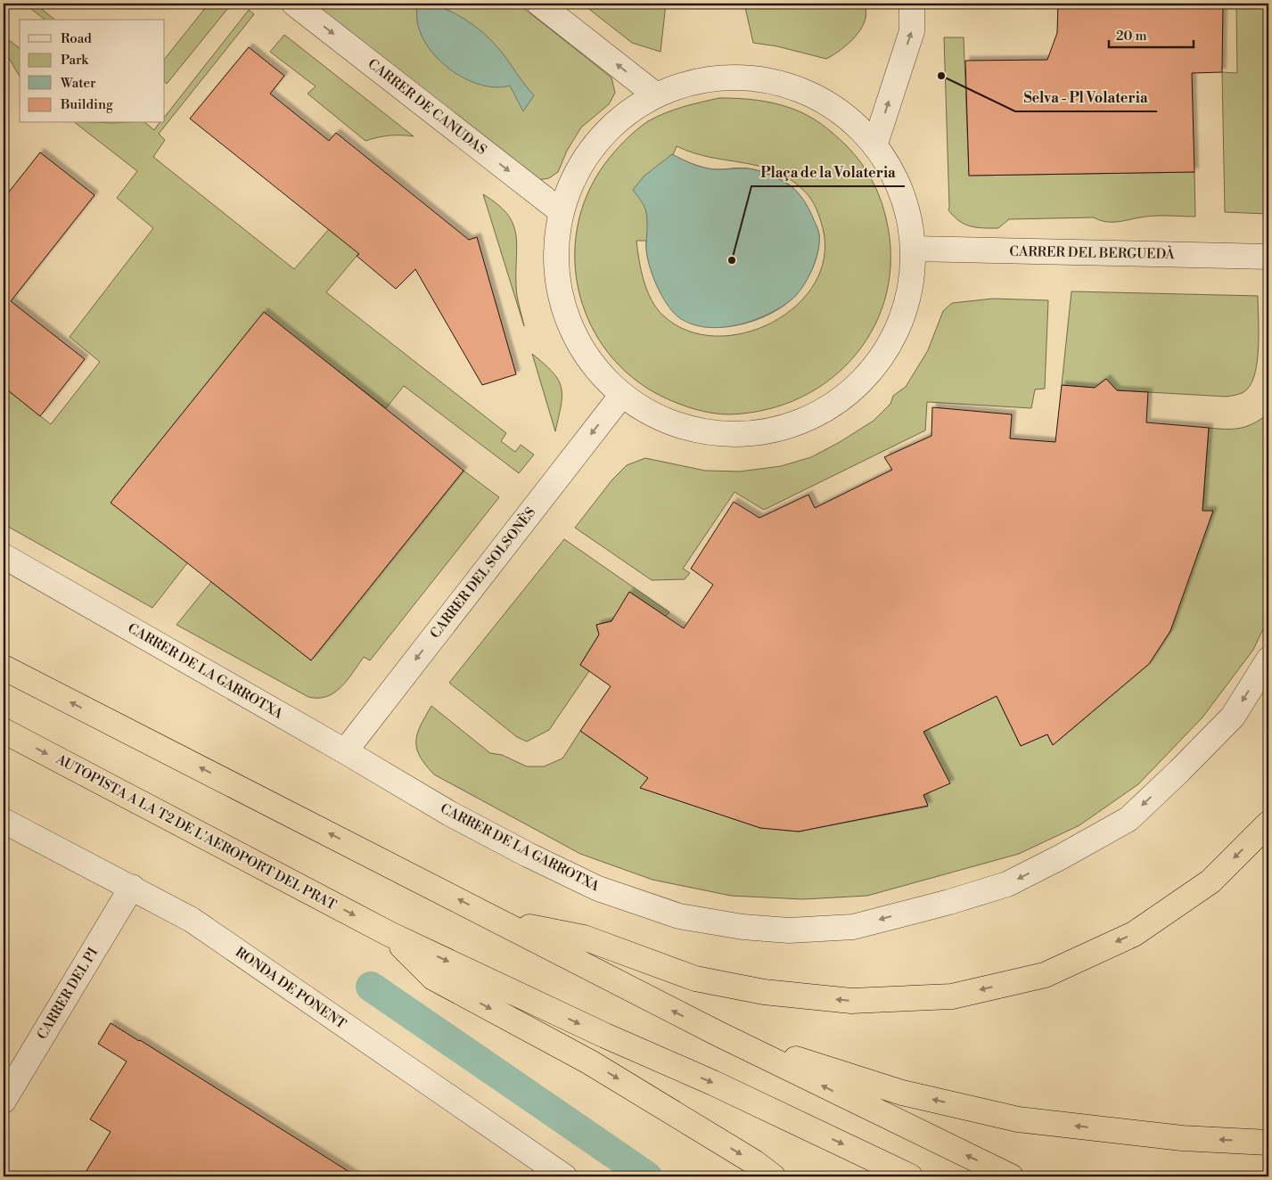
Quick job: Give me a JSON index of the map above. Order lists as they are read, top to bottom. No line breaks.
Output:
{"streets":{"highway":["AUTOPISTA A LA T2 DE L'AEROPORT DEL PRAT"],"street":["CARRER DE CANUDAS","CARRER DEL BERGUEDÀ","CARRER DEL SOLSONÈS","CARRER DE LA GARROTXA","RONDA DE PONENT","CARRER DEL PI"]},"crossings":[["CARRER DEL SOLSONÈS","CARRER DE LA GARROTXA"],["RONDA DE PONENT","CARRER DEL PI"]],"one_way":["CARRER DEL SOLSONÈS","CARRER DE LA GARROTXA"],"places":["Selva - Pl Volateria","Plaça de la Volateria"],"legend":["Road","Park","Water","Building"],"scale_bar":"20 m"}
